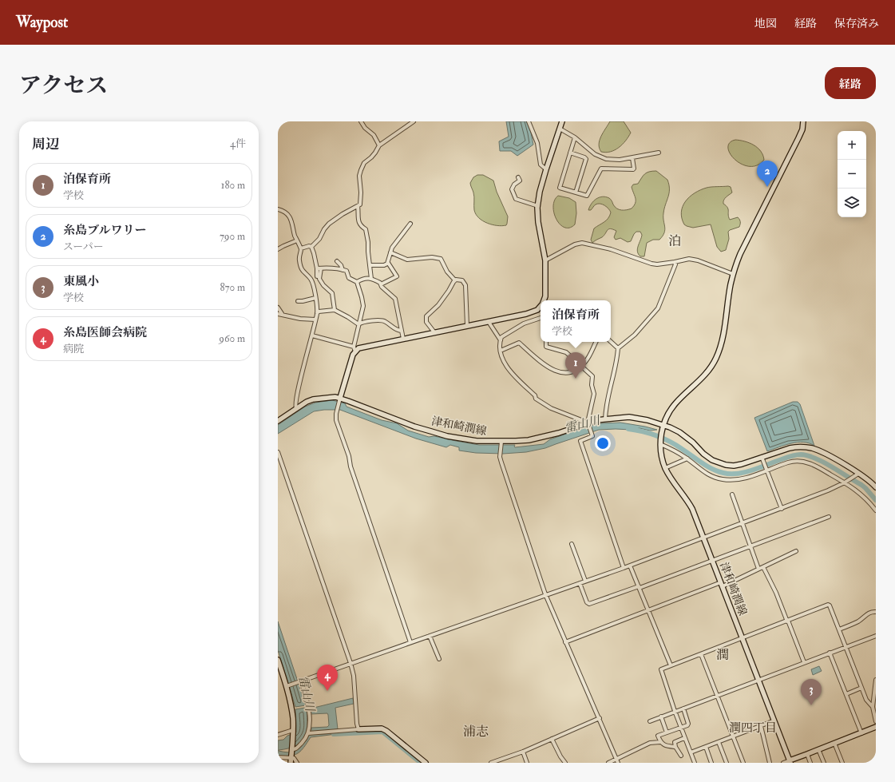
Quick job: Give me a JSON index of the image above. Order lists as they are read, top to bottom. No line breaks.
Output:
{"streets":{"main road":["津和崎潤線"]},"districts":["泊","潤","潤四丁目","浦志"],"water":["雷山川"],"page":{"header":"Waypost","nav":["地図","経路","保存済み"],"title":"アクセス","buttons":"経路","heading":["周辺","4件"],"map_buttons":["+","−"],"pins":["2","1","4","3"],"list":[{"mark":"1","name":"泊保育所","note":"学校","value":"180 m"},{"mark":"2","name":"糸島ブルワリー","note":"スーパー","value":"790 m"},{"mark":"3","name":"東風小","note":"学校","value":"870 m"},{"mark":"4","name":"糸島医師会病院","note":"病院","value":"960 m"}],"popup":["泊保育所","学校"]}}
